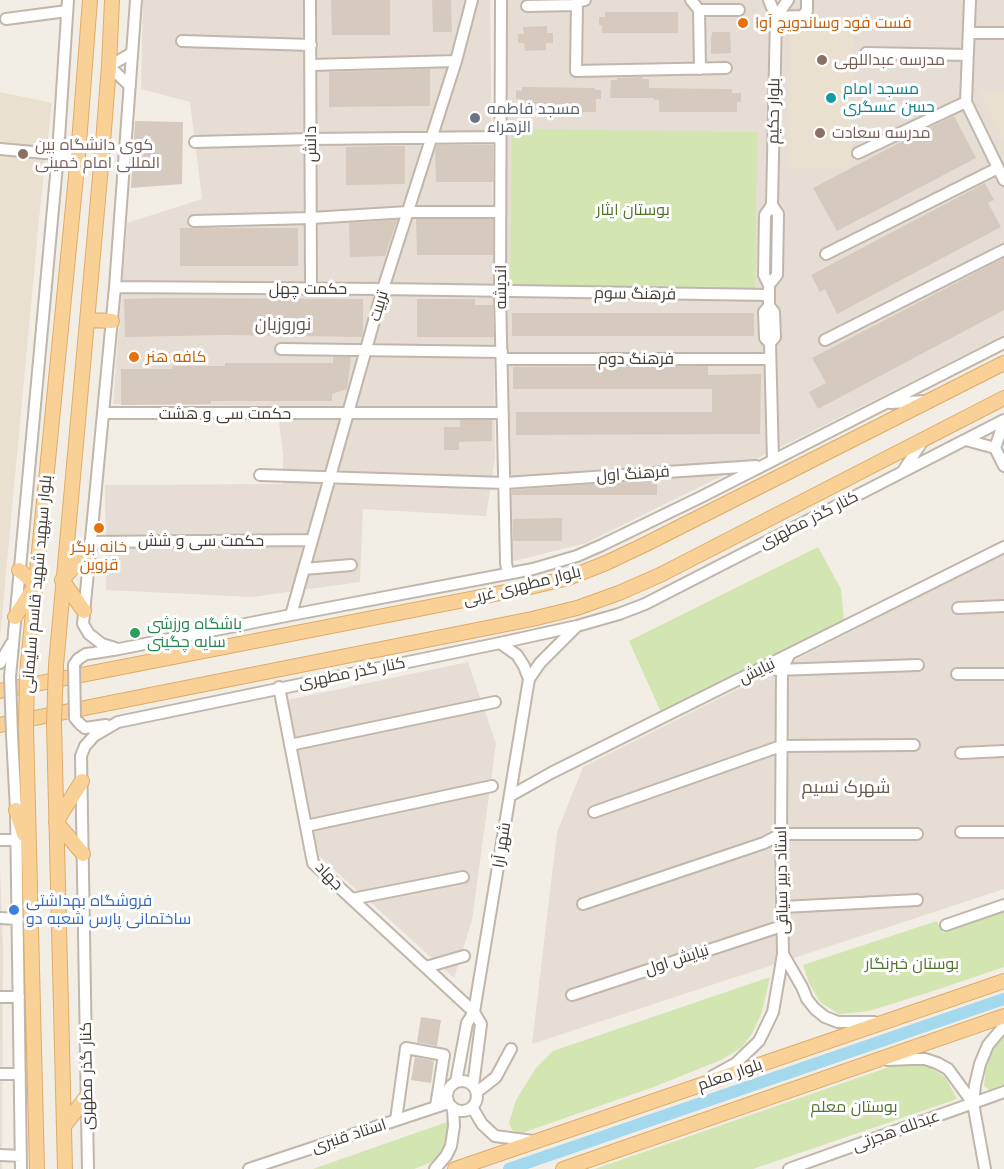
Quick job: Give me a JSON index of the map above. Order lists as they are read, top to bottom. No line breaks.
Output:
{"streets":{"main road":["بلوار سپهبد شهید قاسم سلیمانی","بلوار مطهری غربی","بلوار معلم"],"street":["بلوار حکیم","دانش","اندیشه","حکمت چهل","فرهنگ سوم","تربیت","فرهنگ دوم","حکمت سی و هشت","فرهنگ اول","کنار گذر مطهری","حکمت سی و شش","نيايش","شهر آرا","جهاد","استاد دبیر سیاقی","نیایش اول","عبدلله هجرتی","استاد قنبری"]},"crossings":[["بلوار حکیم","فرهنگ سوم"],["بلوار حکیم","فرهنگ دوم"],["دانش","حکمت چهل"],["اندیشه","حکمت چهل"],["اندیشه","فرهنگ سوم"],["اندیشه","فرهنگ دوم"],["اندیشه","حکمت سی و هشت"],["اندیشه","فرهنگ اول"],["حکمت چهل","فرهنگ سوم"],["حکمت چهل","تربیت"],["تربیت","فرهنگ دوم"],["تربیت","حکمت سی و هشت"],["تربیت","فرهنگ اول"],["تربیت","حکمت سی و شش"],["کنار گذر مطهری","جهاد"],["نيايش","شهر آرا"],["شهر آرا","جهاد"],["شهر آرا","استاد قنبری"],["استاد دبیر سیاقی","نیایش اول"],["استاد دبیر سیاقی","بلوار معلم"]],"districts":["نوروزیان","شهرک نسیم"],"parks":["بوستان ایثار","بوستان خبرنگار","بوستان معلم"],"places":["فست فود وساندویچ آوا","مدرسه عبداللهی","مسجد امام حسن عسگری","مسجد فاطمه الزهراء","مدرسه سعادت","کوی دانشگاه بین المللی امام خمینی","کافه هنر","خانه برگر قزوین","باشگاه ورزشى سايه چگينى","فروشگاه بهداشتی ساختمانی پارس شعبه دو"]}
